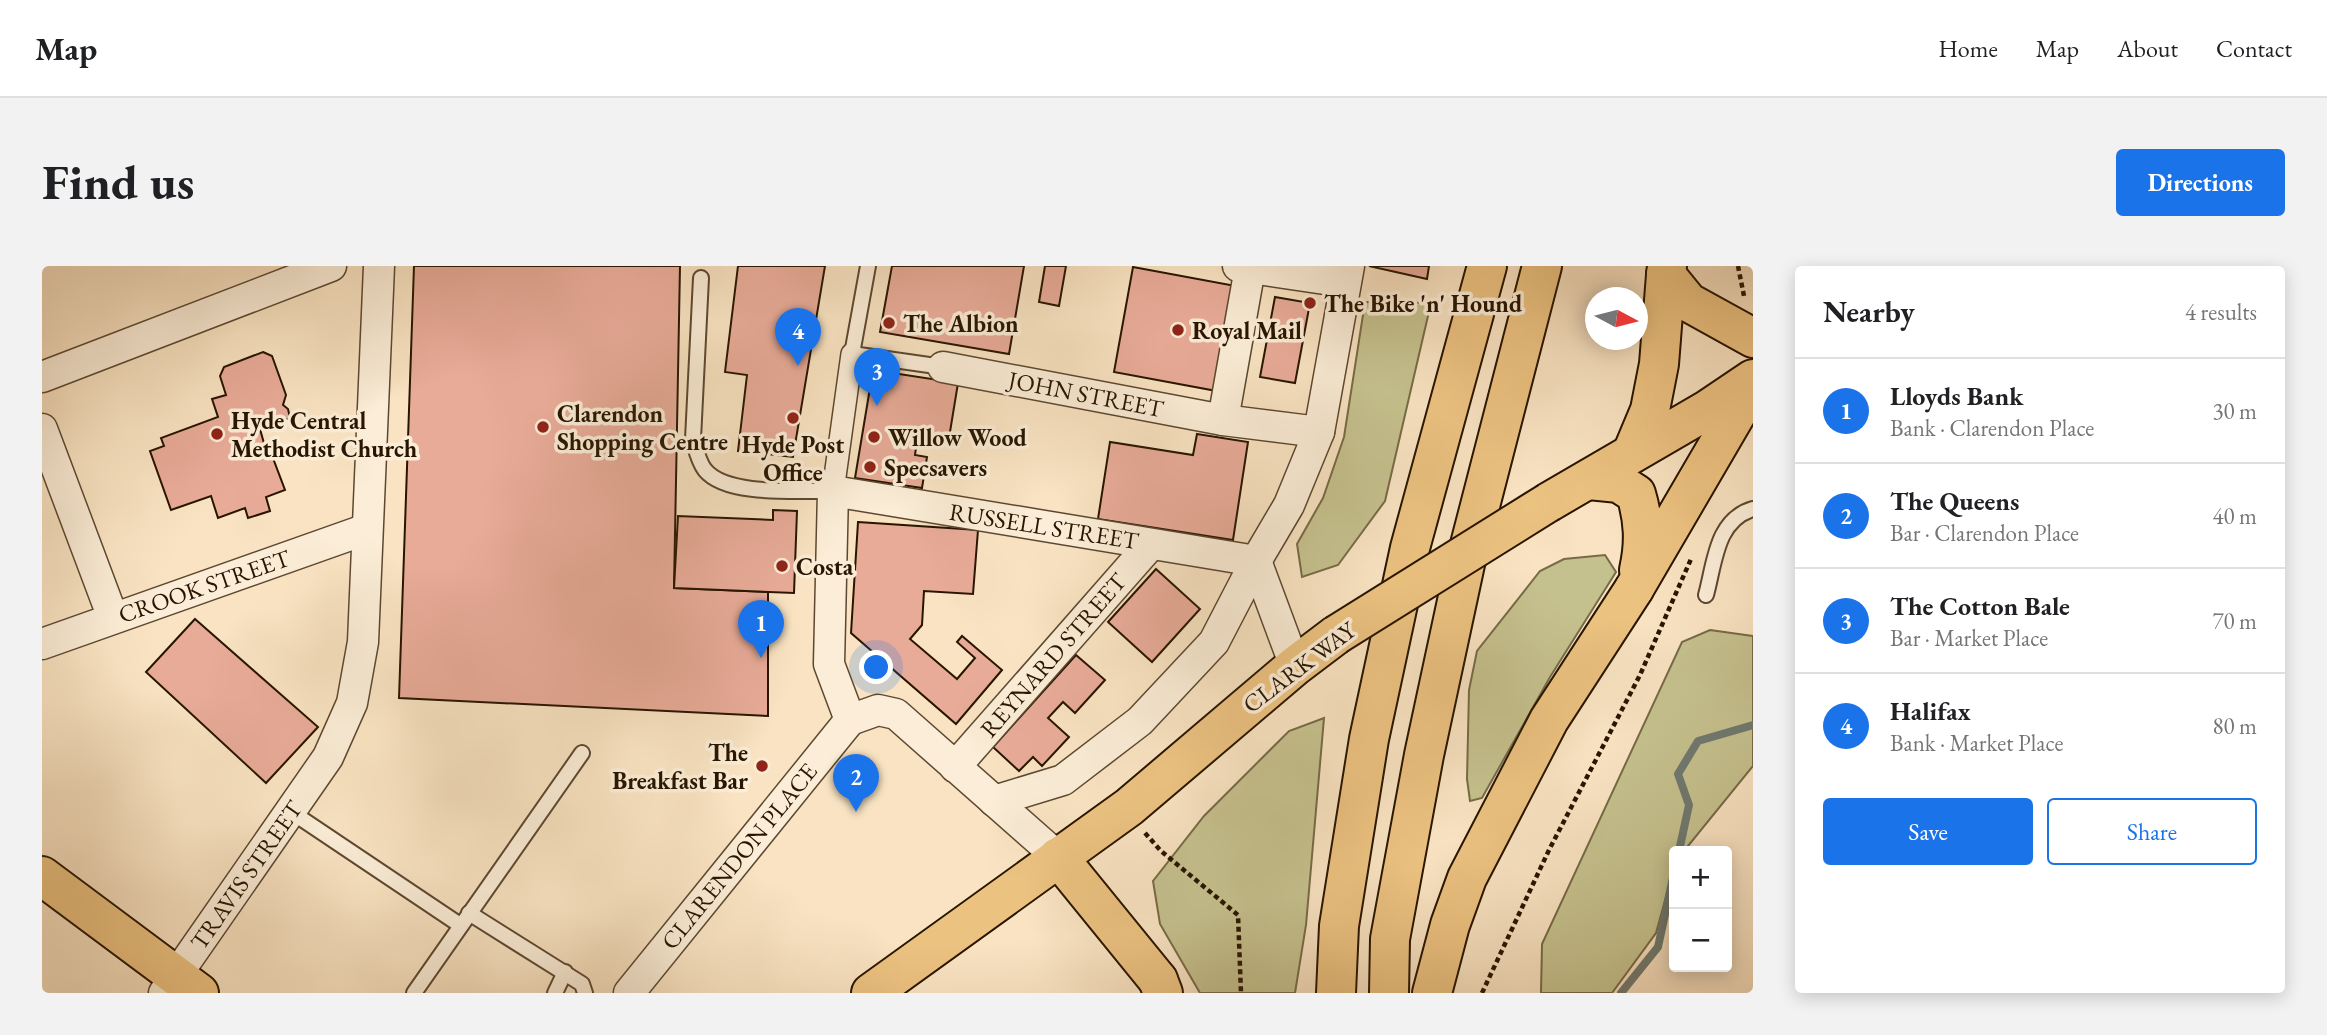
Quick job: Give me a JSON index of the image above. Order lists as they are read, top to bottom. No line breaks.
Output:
{"streets":{"main road":["CLARK WAY"],"street":["JOHN STREET","RUSSELL STREET","CROOK STREET","REYNARD STREET","CLARENDON PLACE","TRAVIS STREET"]},"crossings":[["RUSSELL STREET","REYNARD STREET"],["CROOK STREET","TRAVIS STREET"]],"places":["The Bike 'n' Hound","The Albion","Royal Mail","Hyde Post Office","Clarendon Shopping Centre","Hyde Central Methodist Church","Willow Wood","Specsavers","Costa","The Breakfast Bar"],"north":"right","page":{"header":"Map","nav":["Home","Map","About","Contact"],"buttons":["Directions",["Save","Share"]],"title":"Find us","heading":["Nearby","4 results"],"pins":["4","3","1","2"],"list":[{"mark":"1","name":"Lloyds Bank","note":"Bank · Clarendon Place","value":"30 m"},{"mark":"2","name":"The Queens","note":"Bar · Clarendon Place","value":"40 m"},{"mark":"3","name":"The Cotton Bale","note":"Bar · Market Place","value":"70 m"},{"mark":"4","name":"Halifax","note":"Bank · Market Place","value":"80 m"}],"map_buttons":["+","−"]}}
